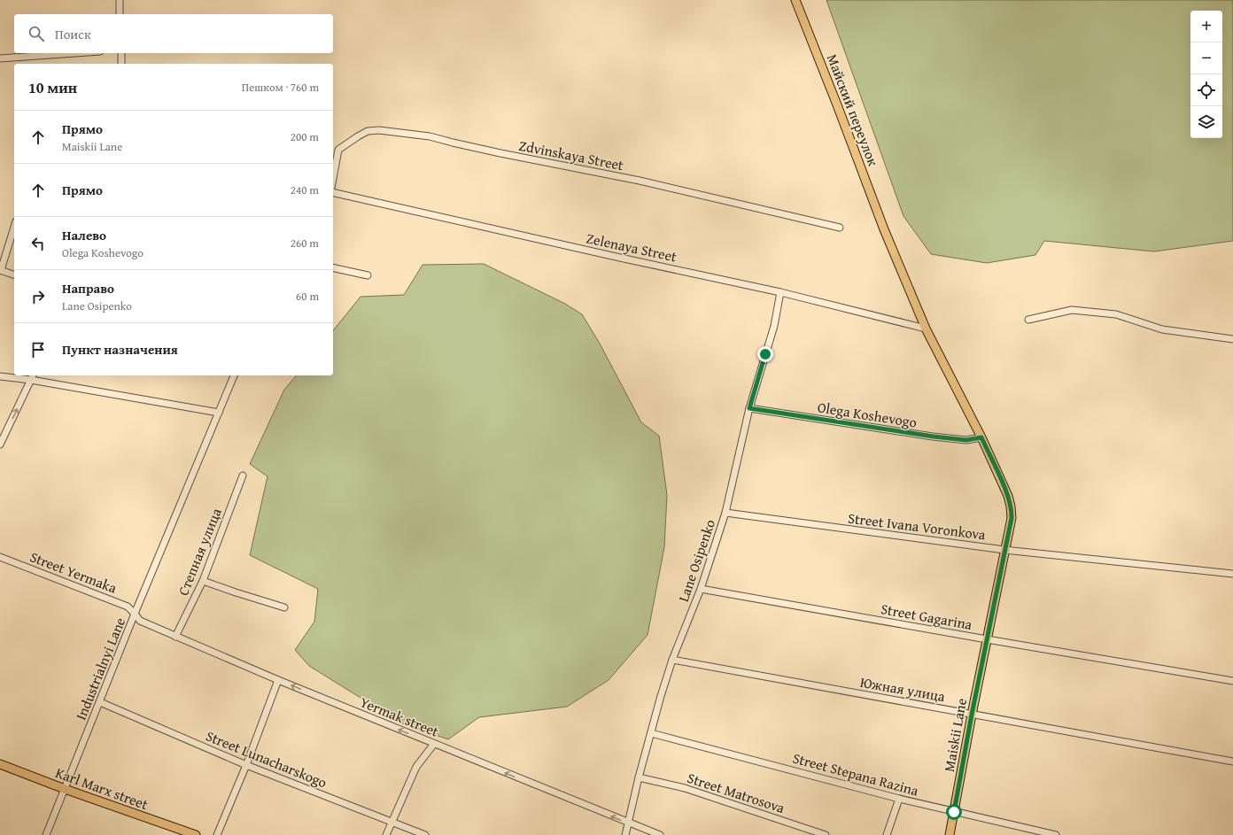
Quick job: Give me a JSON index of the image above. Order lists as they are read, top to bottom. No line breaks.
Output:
{"streets":{"main road":["Майский переулок","Maiskii Lane","Karl Marx street"],"street":["Zdvinskaya Street","Zelenaya Street","Olega Koshevogo","Street Ivana Voronkova","Степная улица","Lane Osipenko","Street Yermaka","Street Gagarina","Industrialnyi Lane","Южная улица","Yermak street","Street Lunacharskogo","Street Stepana Razina","Street Matrosova"]},"crossings":[["Майский переулок","Zelenaya Street"],["Майский переулок","Olega Koshevogo"],["Майский переулок","Maiskii Lane"],["Zelenaya Street","Lane Osipenko"],["Olega Koshevogo","Lane Osipenko"],["Olega Koshevogo","Maiskii Lane"],["Street Ivana Voronkova","Lane Osipenko"],["Street Ivana Voronkova","Maiskii Lane"],["Степная улица","Yermak street"],["Lane Osipenko","Street Gagarina"],["Lane Osipenko","Южная улица"],["Lane Osipenko","Yermak street"],["Lane Osipenko","Street Stepana Razina"],["Lane Osipenko","Street Matrosova"],["Street Yermaka","Industrialnyi Lane"],["Street Yermaka","Yermak street"],["Street Gagarina","Maiskii Lane"],["Industrialnyi Lane","Yermak street"],["Industrialnyi Lane","Street Lunacharskogo"],["Industrialnyi Lane","Karl Marx street"],["Южная улица","Maiskii Lane"],["Maiskii Lane","Street Stepana Razina"]],"one_way":["Yermak street"],"page":{"map_buttons":["+","−"],"search":"Поиск","heading":["10 мин","Пешком · 760 m"],"list":[["Прямо","Maiskii Lane","200 m"],["Прямо","240 m"],["Налево","Olega Koshevogo","260 m"],["Направо","Lane Osipenko","60 m"],"Пункт назначения"]}}
